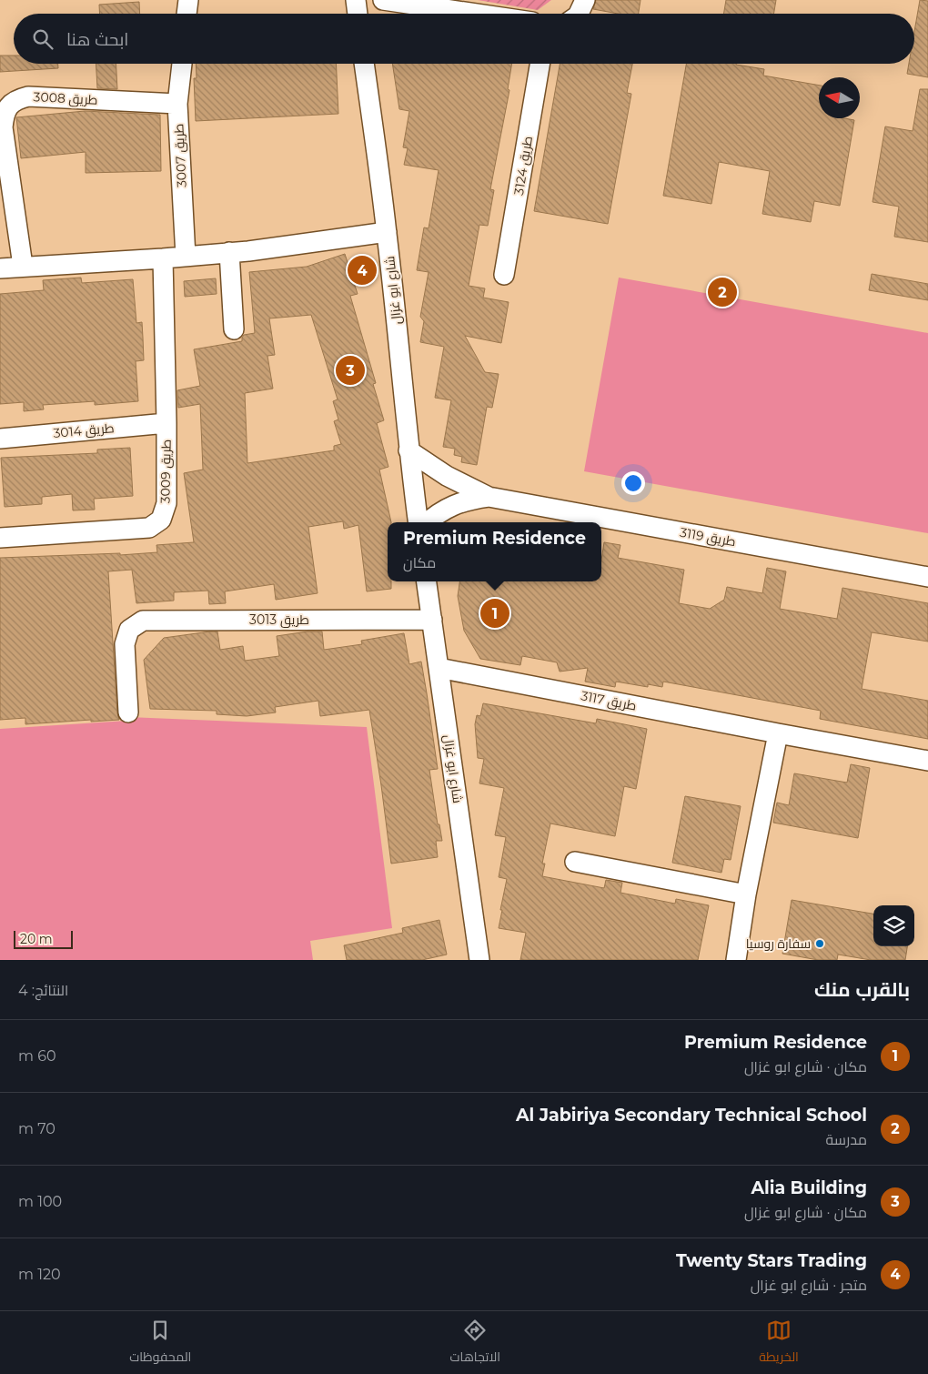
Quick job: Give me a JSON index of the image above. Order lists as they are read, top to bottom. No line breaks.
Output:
{"streets":{"street":["طريق 3008","طريق 3007","طريق 3124","شارع ابو غزال","طريق 3014","طريق 3009","طريق 3119","طريق 3013","طريق 3117"]},"crossings":[["طريق 3008","طريق 3007"],["شارع ابو غزال","طريق 3013"],["شارع ابو غزال","طريق 3117"],["طريق 3014","طريق 3009"]],"places":["سفارة روسيا"],"scale_bar":"20 m","north":"left","page":{"search":"ابحث هنا","pins":["4","2","3","1"],"popup":["Premium Residence","مكان"],"scale":"20 m","heading":["بالقرب منك","النتائج: 4"],"list":[{"mark":"1","name":"Premium Residence","note":"مكان · شارع ابو غزال","value":"60 m"},{"mark":"2","name":"Al Jabiriya Secondary Technical School","note":"مدرسة","value":"70 m"},{"mark":"3","name":"Alia Building","note":"مكان · شارع ابو غزال","value":"100 m"},{"mark":"4","name":"Twenty Stars Trading","note":"متجر · شارع ابو غزال","value":"120 m"}],"nav":["الخريطة","الاتجاهات","المحفوظات"]}}
